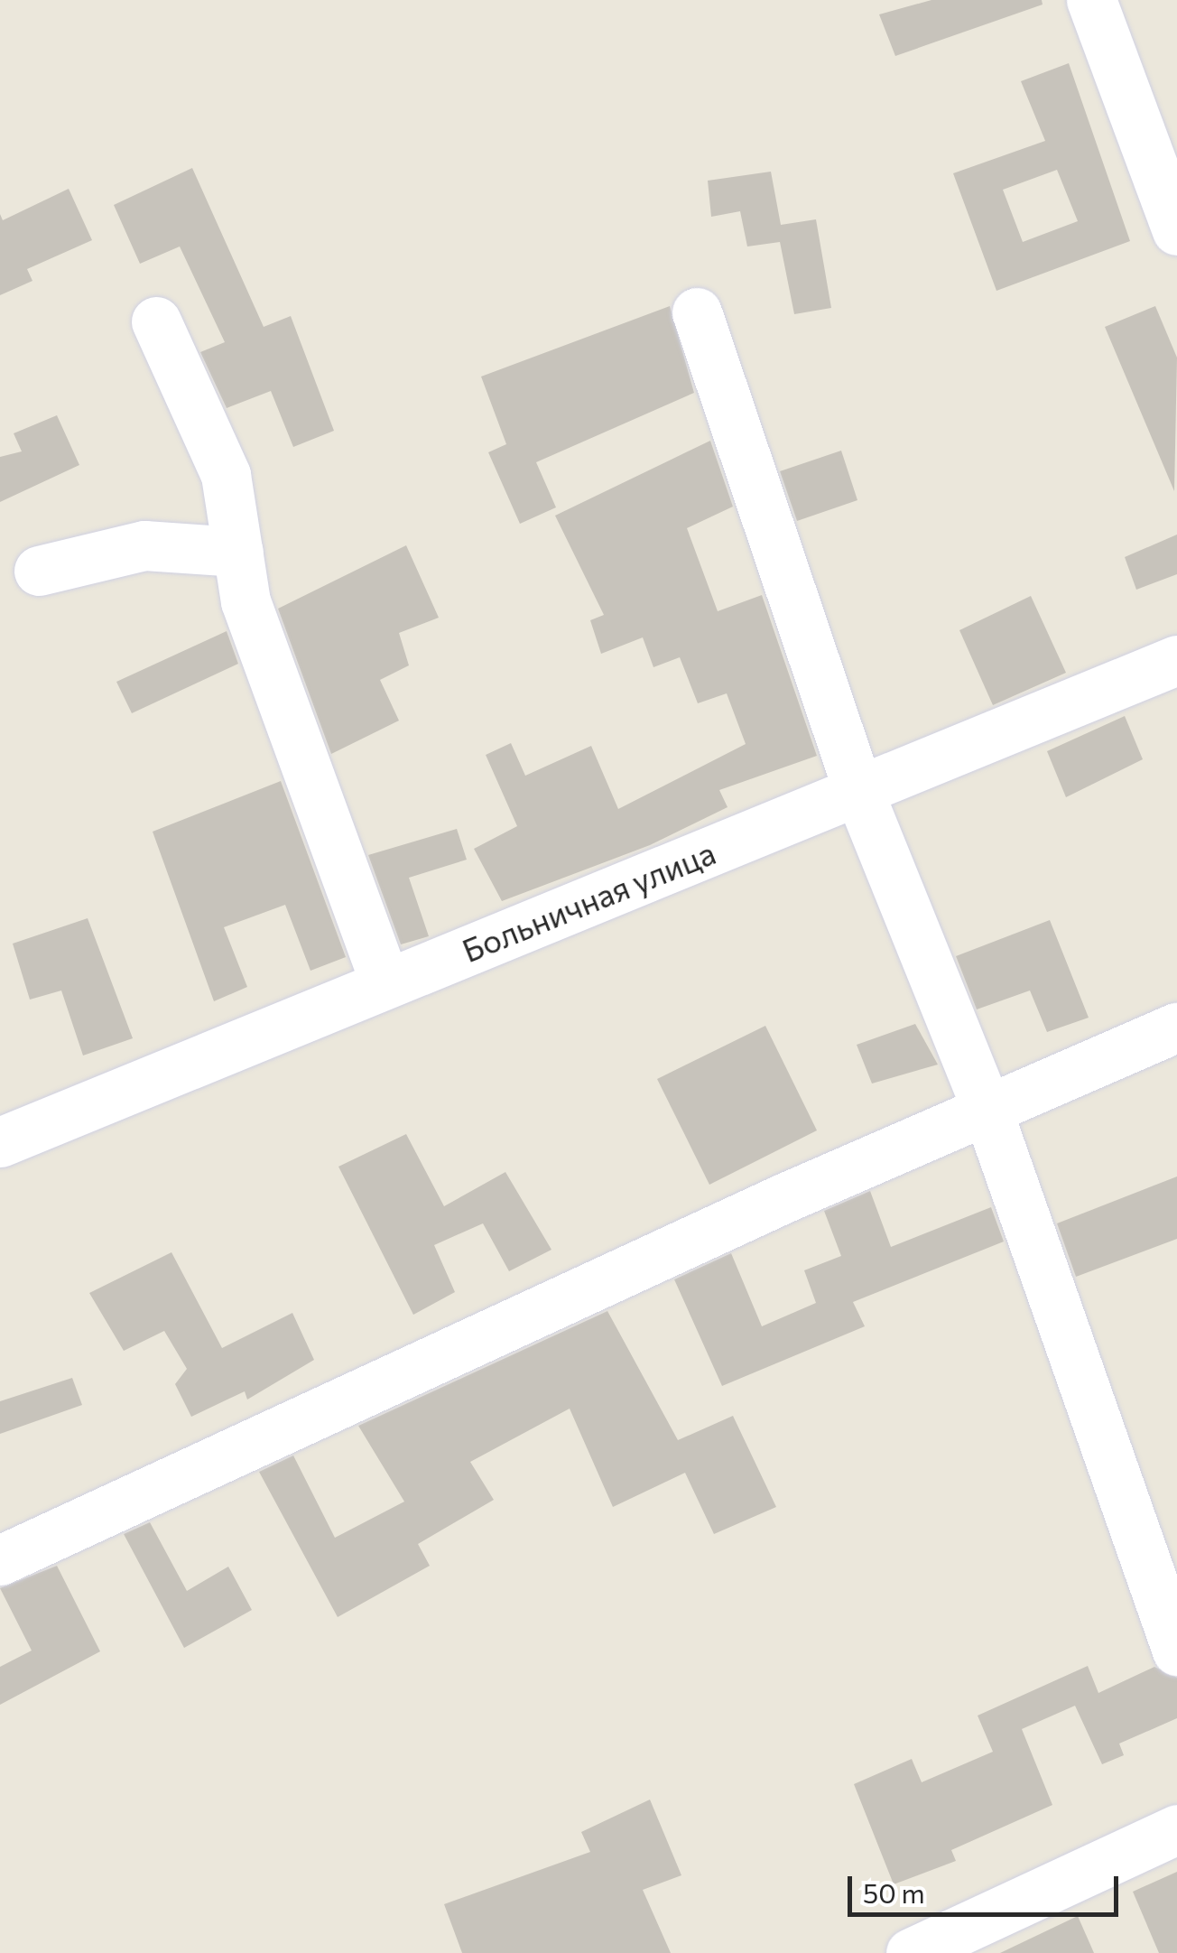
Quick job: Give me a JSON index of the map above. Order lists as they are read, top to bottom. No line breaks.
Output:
{"streets":{"street":["Больничная улица"]},"scale_bar":"50 m"}
